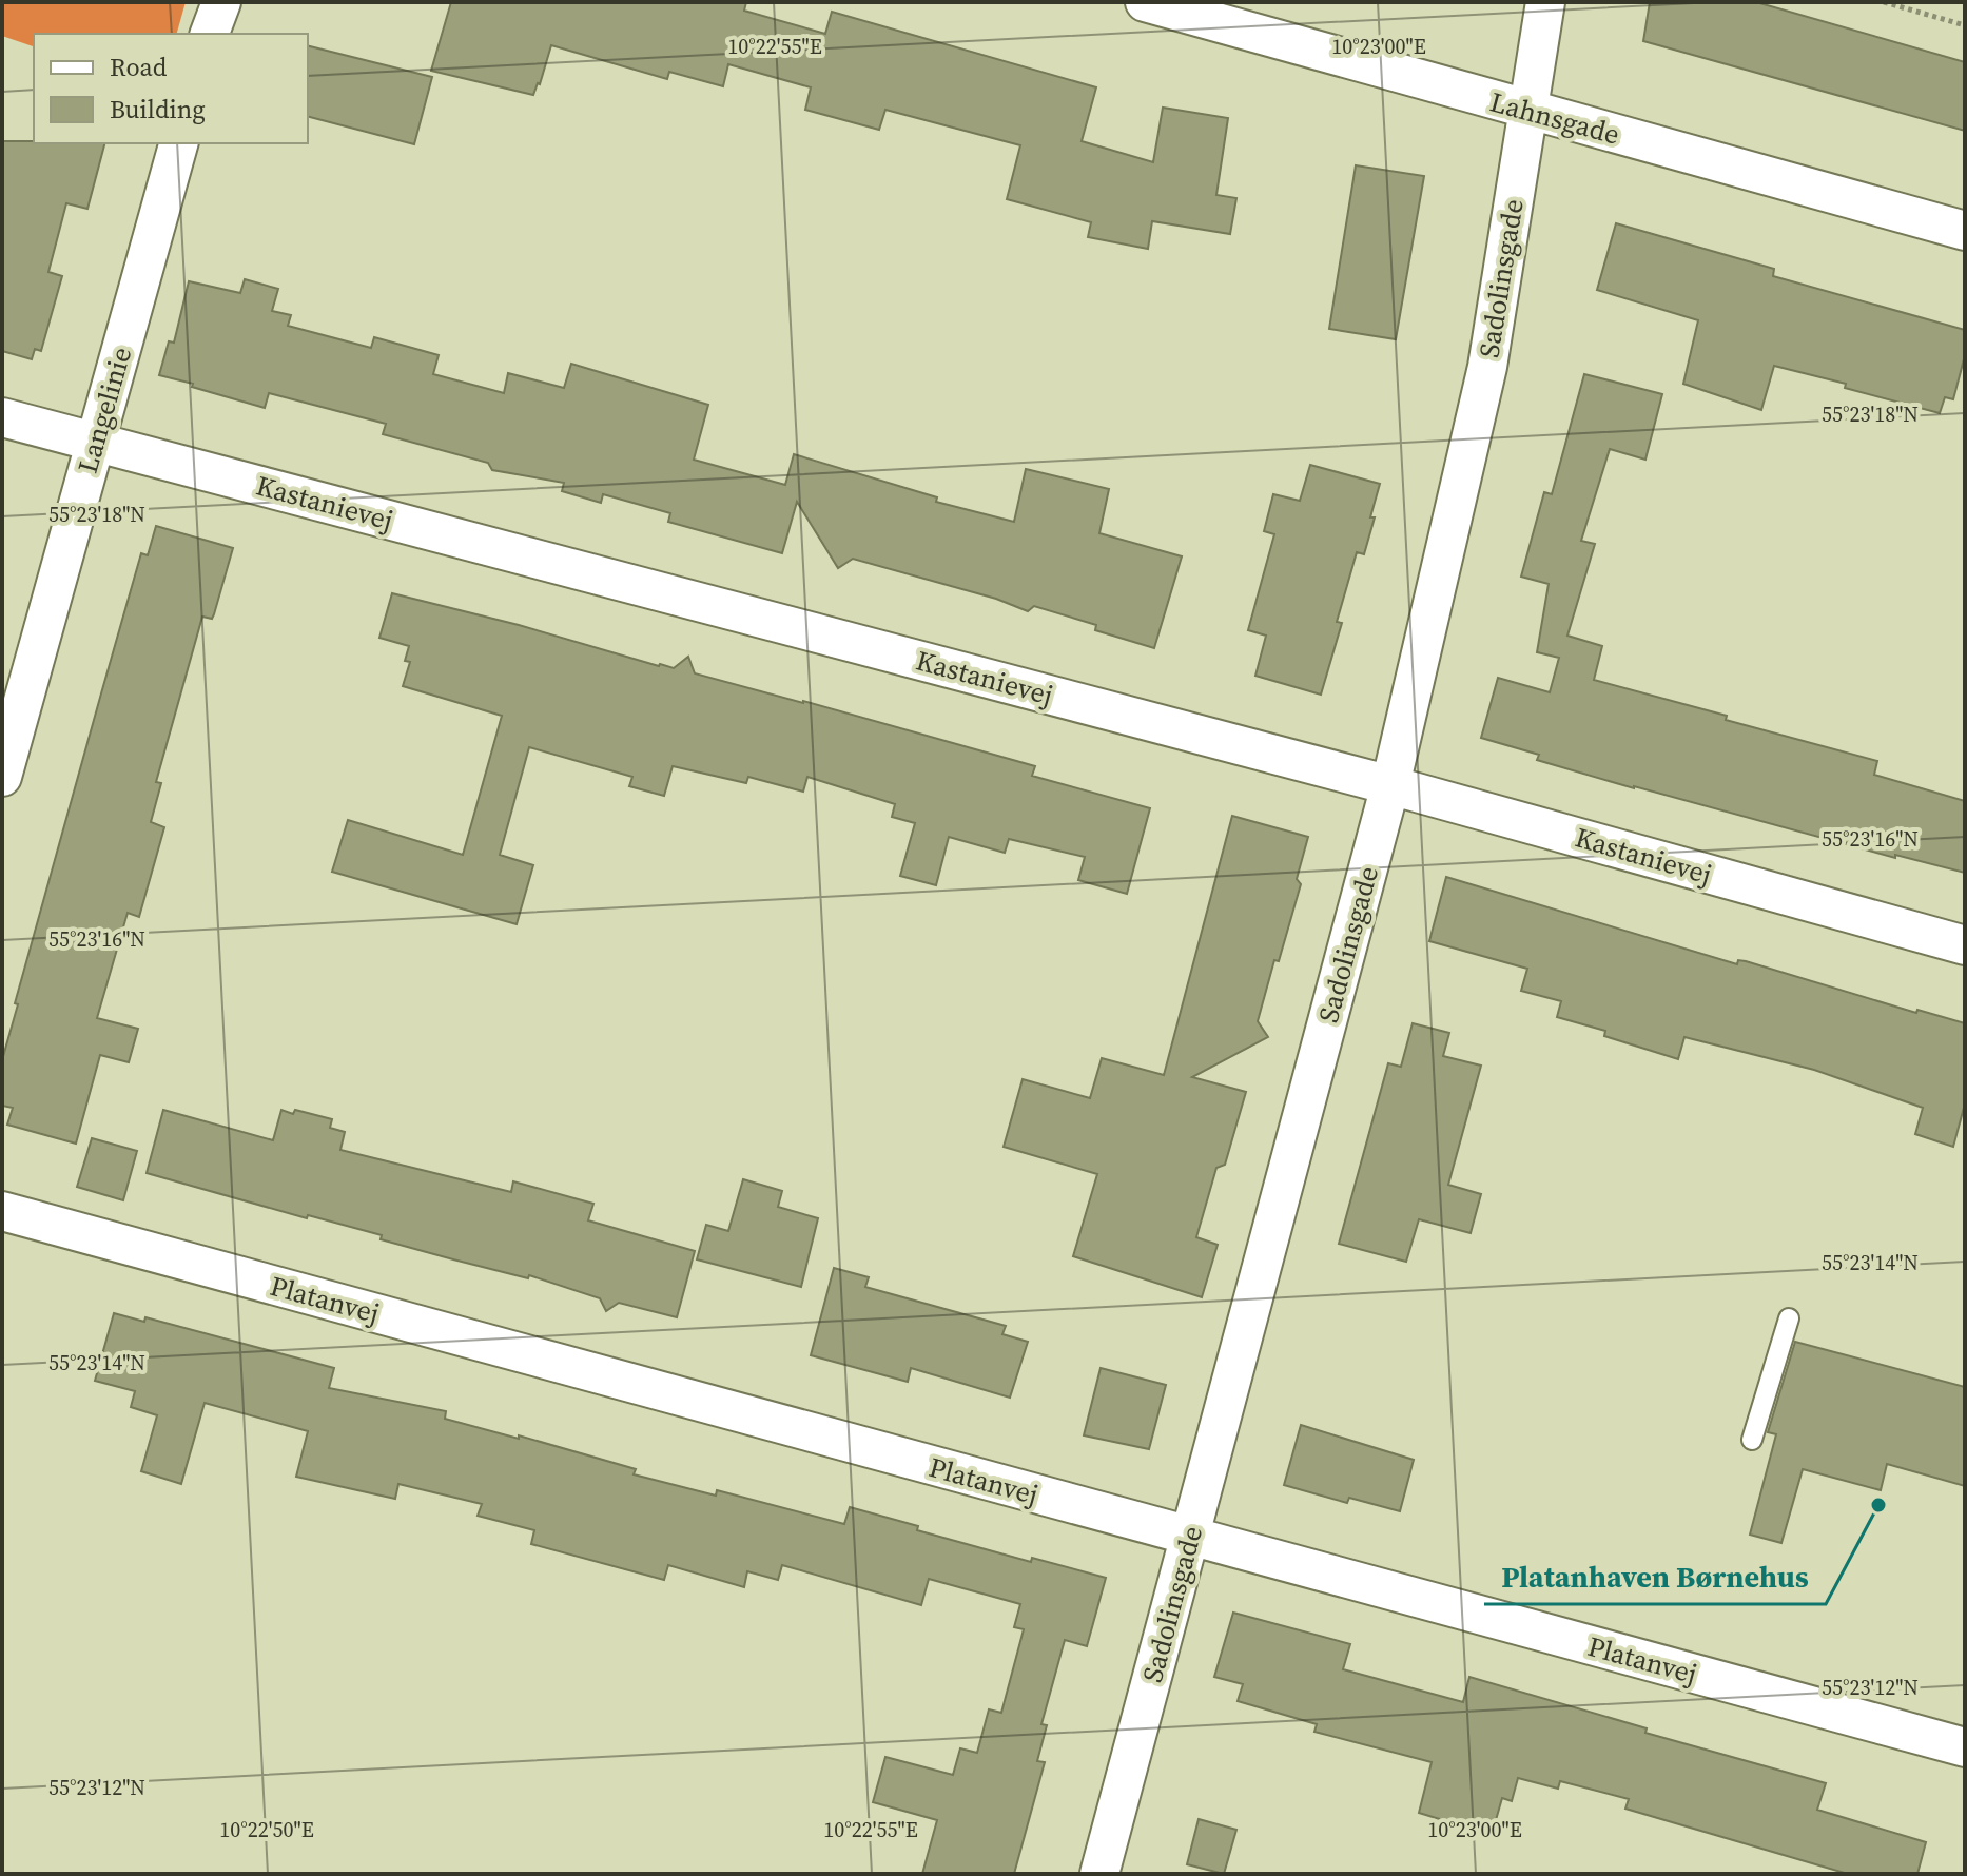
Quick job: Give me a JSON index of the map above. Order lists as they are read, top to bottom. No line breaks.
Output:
{"streets":{"street":["Lahnsgade","Sadolinsgade","Langelinie","Kastanievej","Platanvej"]},"crossings":[["Lahnsgade","Sadolinsgade"],["Sadolinsgade","Kastanievej"],["Sadolinsgade","Platanvej"],["Langelinie","Kastanievej"]],"places":["Platanhaven Børnehus"],"legend":["Road","Building"],"coordinates":["10°22'55\"E","10°23'00\"E","55°23'18\"N","55°23'16\"N","55°23'14\"N","55°23'12\"N","10°22'50\"E"]}
